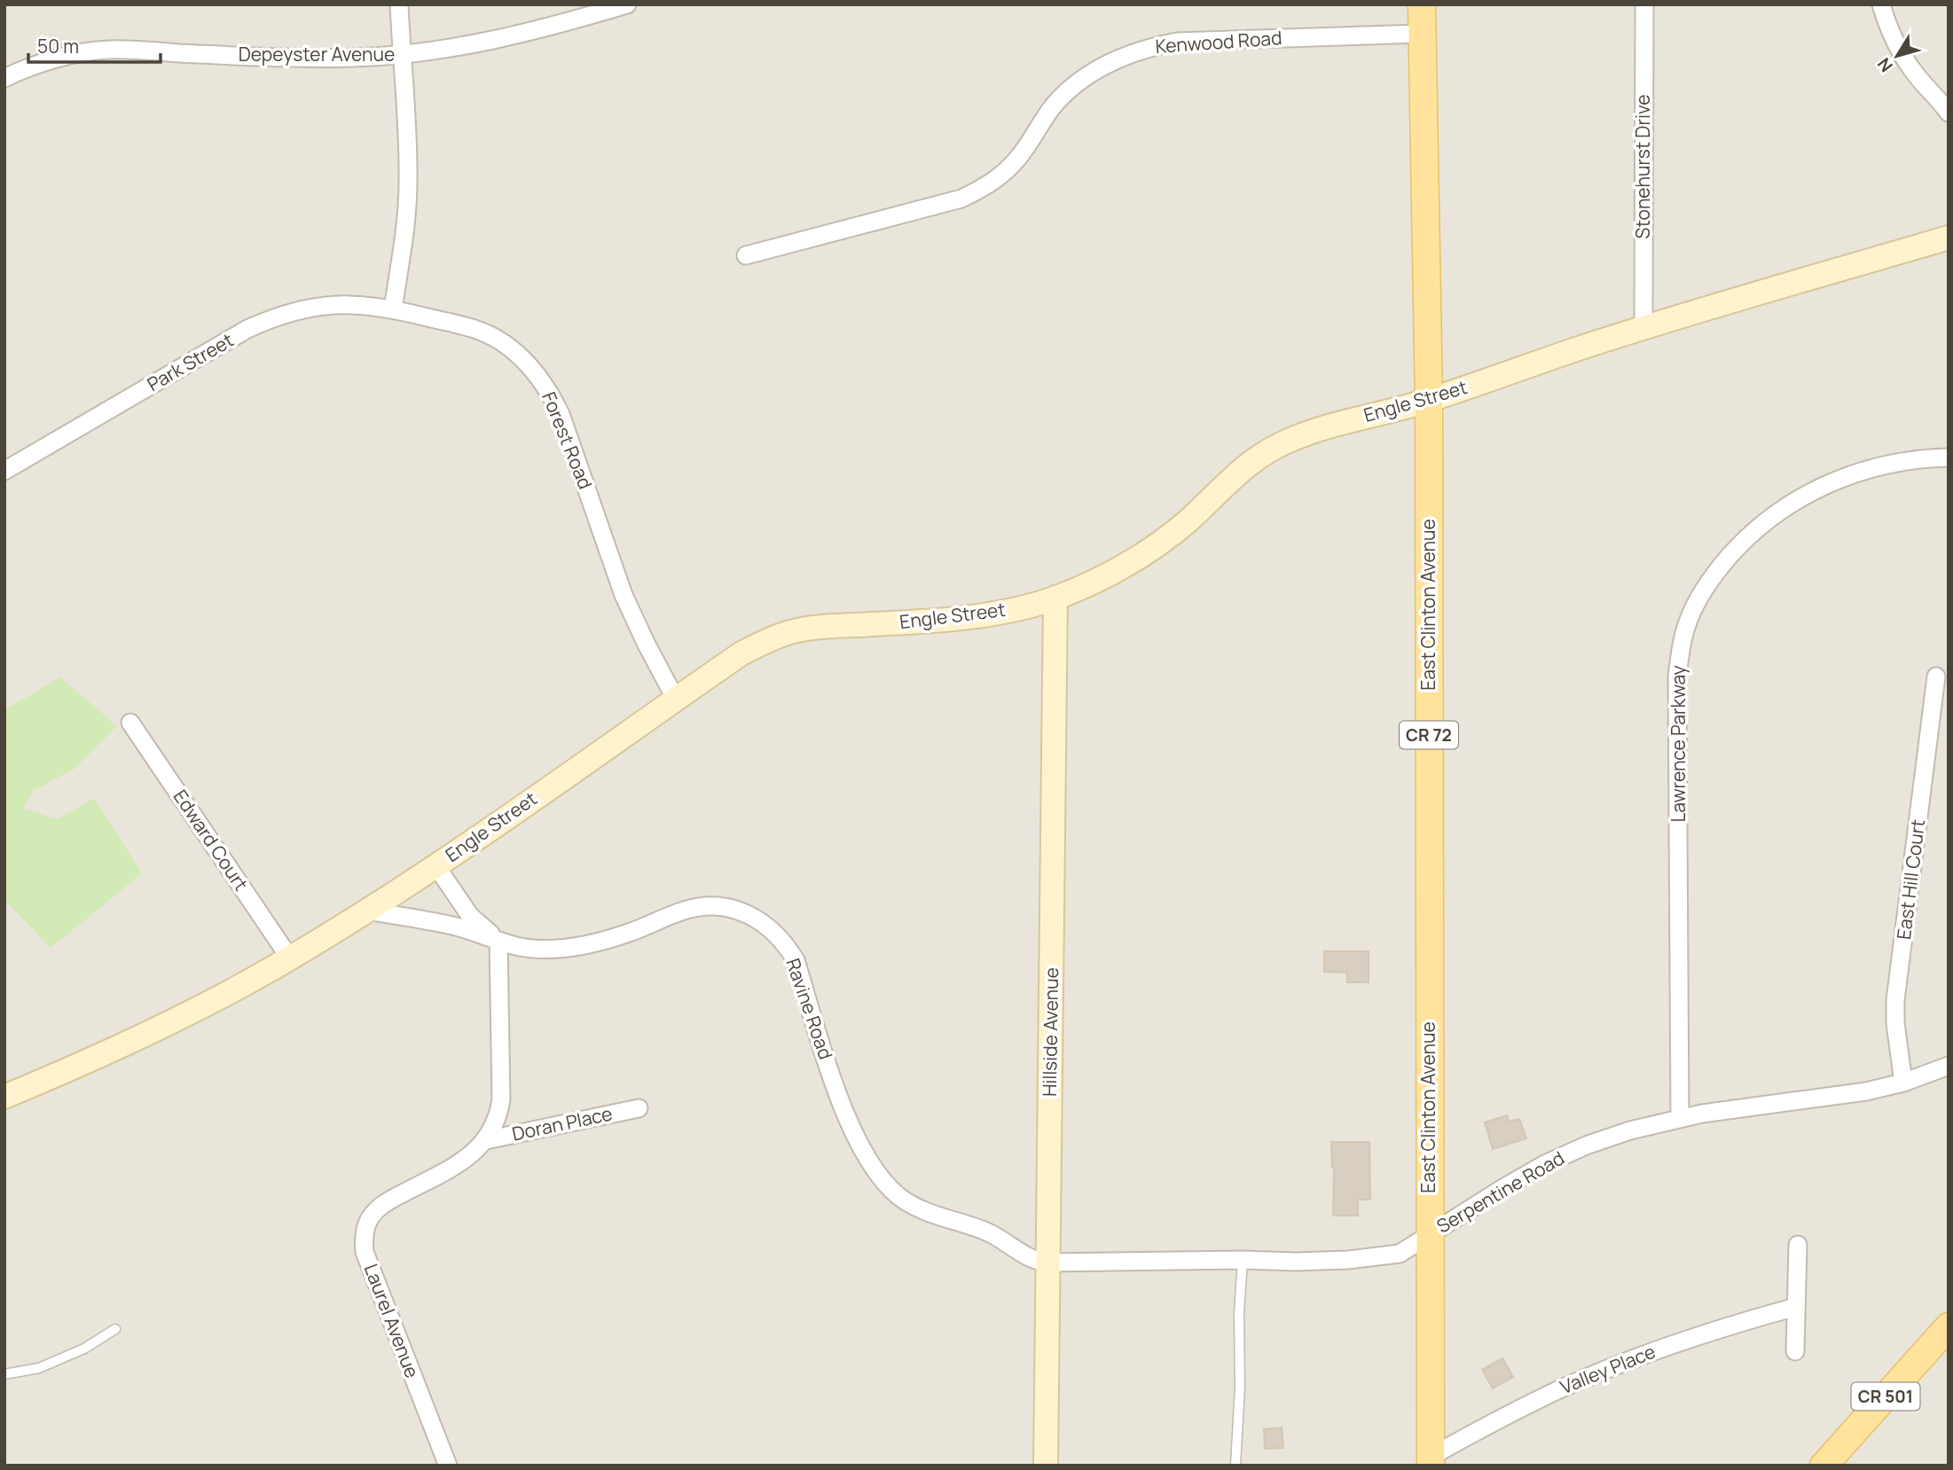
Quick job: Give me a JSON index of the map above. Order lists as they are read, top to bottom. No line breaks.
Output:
{"streets":{"main road":["East Clinton Avenue","CR 72","CR 501"],"street":["Kenwood Road","Depeyster Avenue","Stonehurst Drive","Park Street","Engle Street","Forest Road","Lawrence Parkway","Edward Court","East Hill Court","Ravine Road","Hillside Avenue","Doran Place","Serpentine Road","Laurel Avenue","Valley Place"]},"crossings":[["Kenwood Road","East Clinton Avenue"],["Stonehurst Drive","Engle Street"],["Park Street","Forest Road"],["Engle Street","Forest Road"],["Engle Street","East Clinton Avenue"],["Engle Street","Edward Court"],["Engle Street","Ravine Road"],["Engle Street","Hillside Avenue"],["East Clinton Avenue","Serpentine Road"],["East Clinton Avenue","Valley Place"],["Lawrence Parkway","Serpentine Road"],["East Hill Court","Serpentine Road"],["Ravine Road","Hillside Avenue"],["Ravine Road","Serpentine Road"],["Ravine Road","Laurel Avenue"],["Hillside Avenue","Serpentine Road"],["Doran Place","Laurel Avenue"]],"scale_bar":"50 m","north":"bottom left"}
